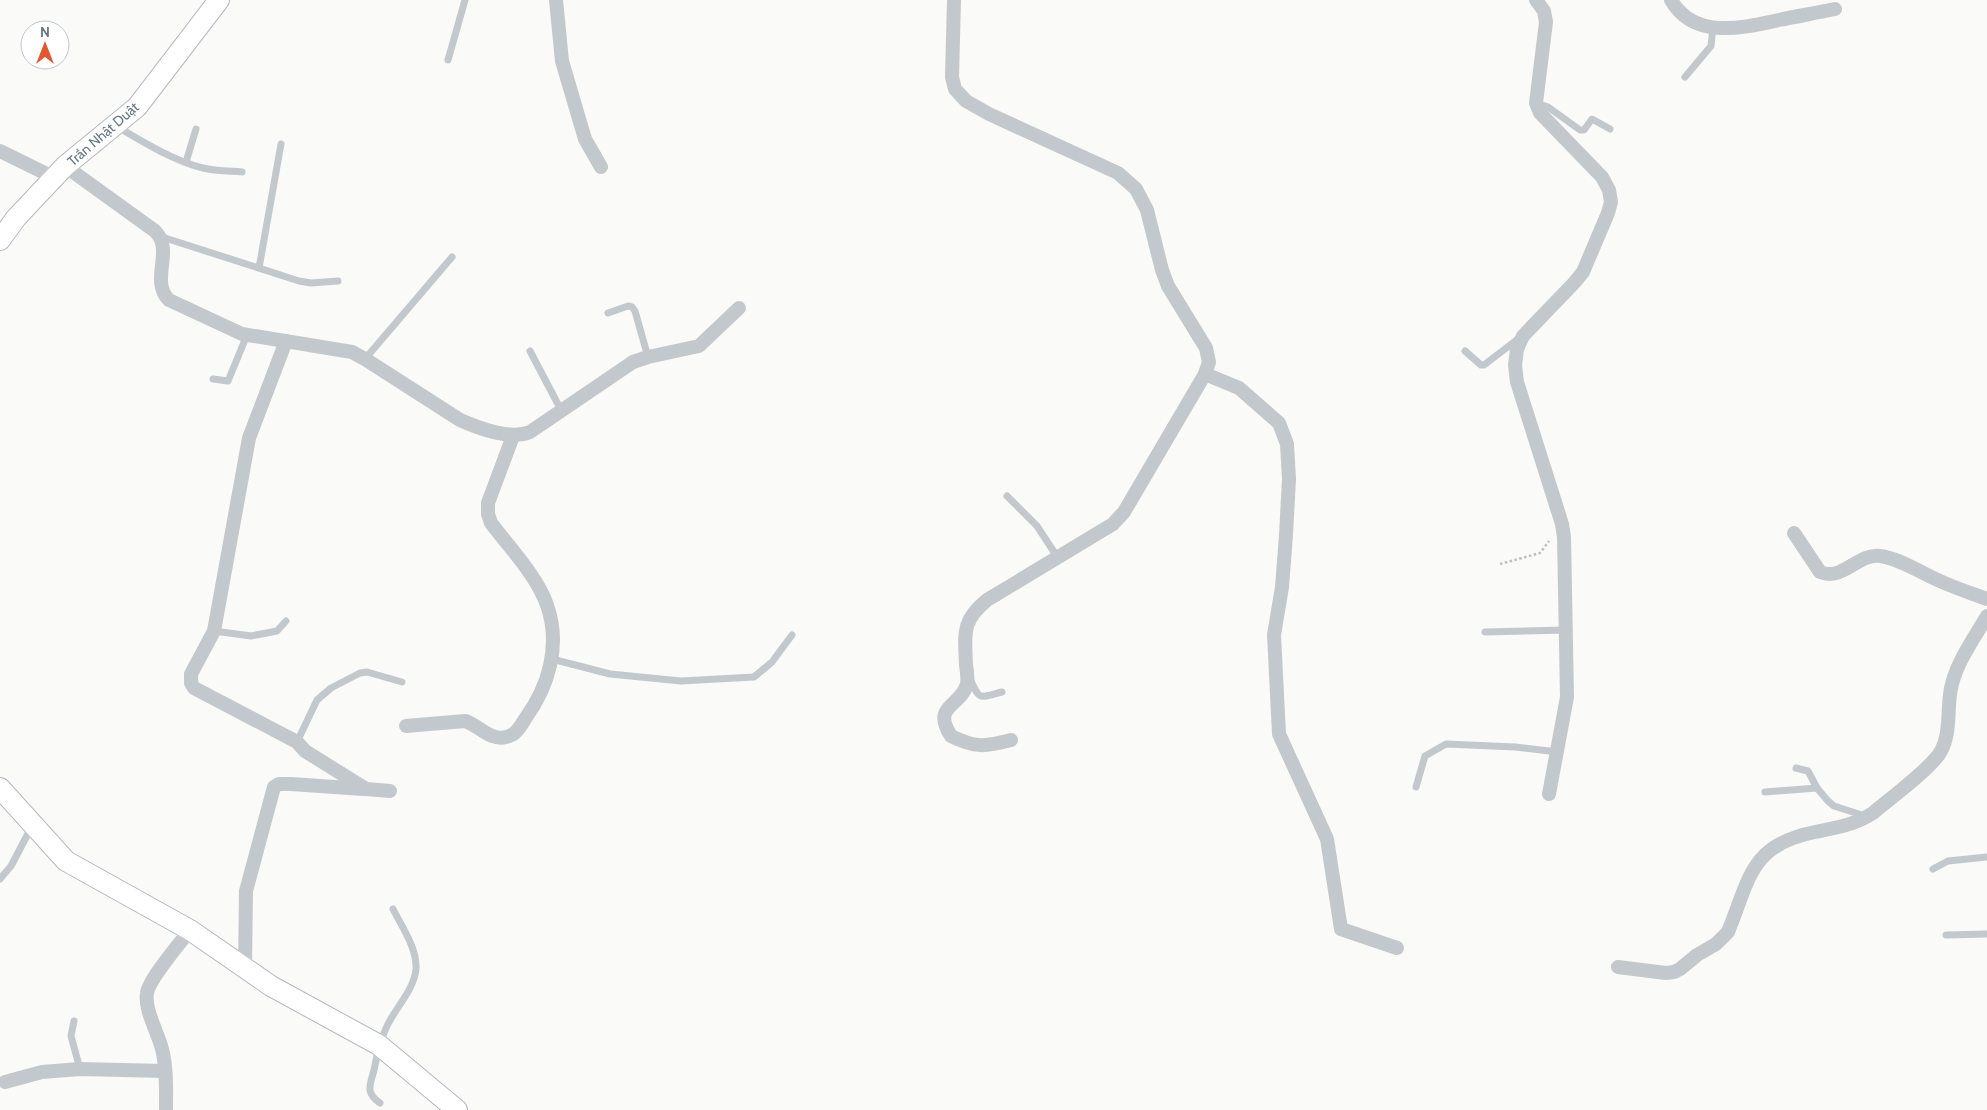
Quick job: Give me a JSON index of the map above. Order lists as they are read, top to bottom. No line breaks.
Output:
{"streets":{"street":["Trần Nhật Duật"]},"north":"top"}
